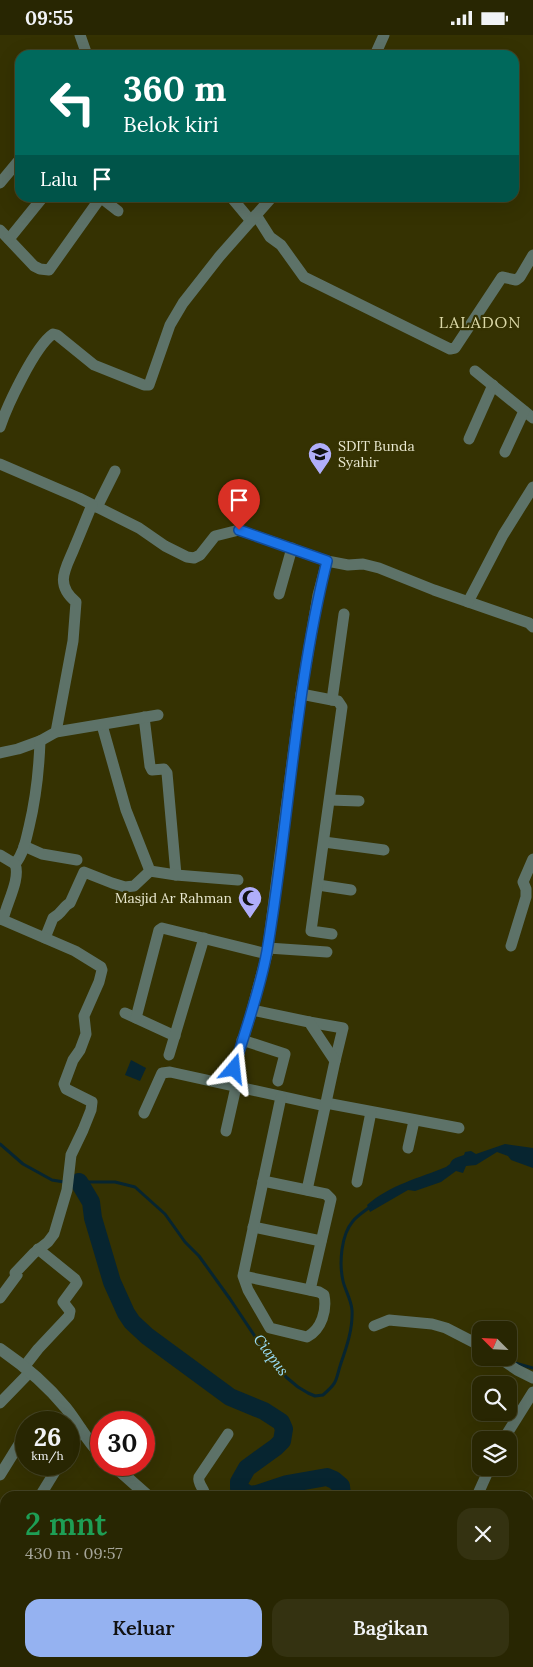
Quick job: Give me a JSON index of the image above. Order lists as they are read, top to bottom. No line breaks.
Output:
{"districts":["LALADON"],"water":["Ciapus"],"places":{"school or university":["SDIT Bunda Syahir"],"mosque":["Masjid Ar Rahman"]},"north":"top left","page":{"status":"09:55","turn":["360 m","Belok kiri"],"then":"Lalu","speed":"26 km/h","limit":"30","heading":["2 mnt","430 m · 09:57"],"buttons":["Keluar","Bagikan"]}}
